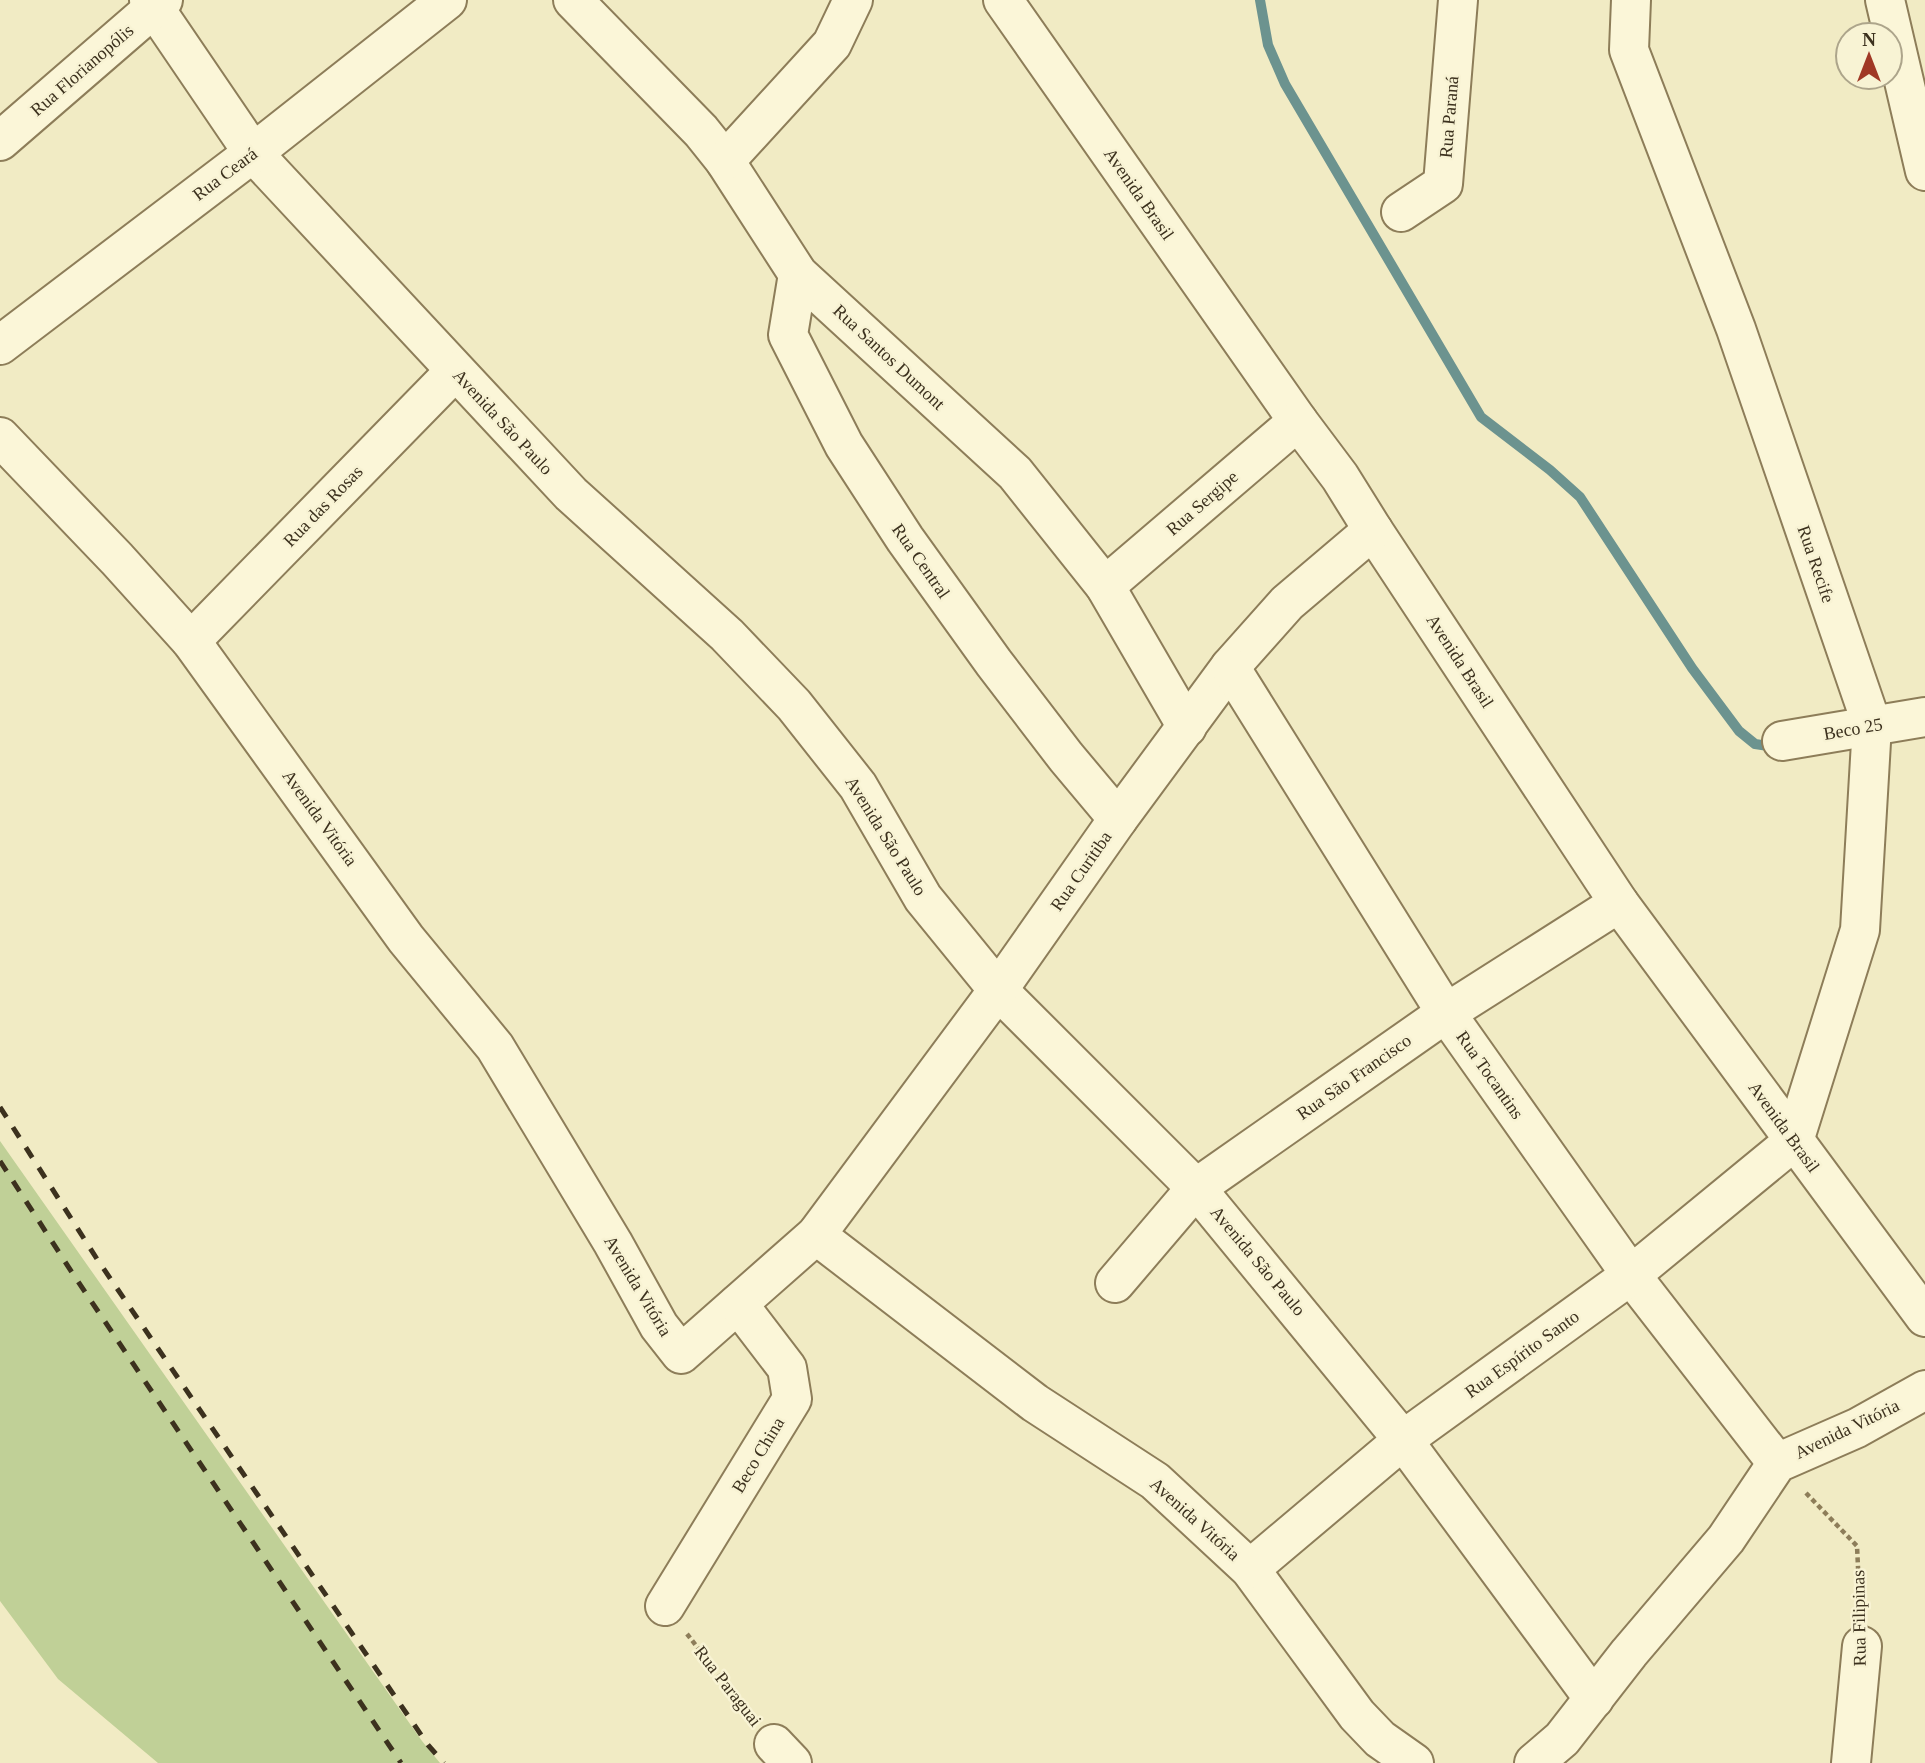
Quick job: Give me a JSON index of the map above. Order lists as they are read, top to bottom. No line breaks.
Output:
{"streets":{"street":["Rua Florianopólis","Rua Paraná","Rua Ceará","Avenida Brasil","Rua Santos Dumont","Avenida São Paulo","Rua Sergipe","Rua das Rosas","Rua Central","Rua Recife","Beco 25","Avenida Vitória","Rua Curitiba","Rua Tocantins","Rua São Francisco","Rua Espírito Santo","Beco China","Rua Filipinas"],"path":["Rua Paraguai"]},"crossings":[["Rua Florianopólis","Avenida São Paulo"],["Rua Ceará","Avenida São Paulo"],["Avenida Brasil","Rua Sergipe"],["Avenida Brasil","Rua Recife"],["Avenida Brasil","Rua Curitiba"],["Avenida Brasil","Rua São Francisco"],["Avenida Brasil","Rua Espírito Santo"],["Rua Santos Dumont","Rua Sergipe"],["Rua Santos Dumont","Rua Central"],["Rua Santos Dumont","Rua Curitiba"],["Avenida São Paulo","Rua das Rosas"],["Avenida São Paulo","Avenida Vitória"],["Avenida São Paulo","Rua Curitiba"],["Avenida São Paulo","Rua São Francisco"],["Avenida São Paulo","Rua Espírito Santo"],["Rua das Rosas","Avenida Vitória"],["Rua Central","Rua Curitiba"],["Rua Recife","Beco 25"],["Rua Recife","Rua Espírito Santo"],["Avenida Vitória","Rua Curitiba"],["Avenida Vitória","Rua Tocantins"],["Avenida Vitória","Rua Espírito Santo"],["Avenida Vitória","Beco China"],["Avenida Vitória","Rua Filipinas"],["Rua Curitiba","Rua Tocantins"],["Rua Tocantins","Rua São Francisco"],["Rua Tocantins","Rua Espírito Santo"],["Rua Tocantins","Rua Filipinas"],["Beco China","Rua Paraguai"]],"north":"top"}
